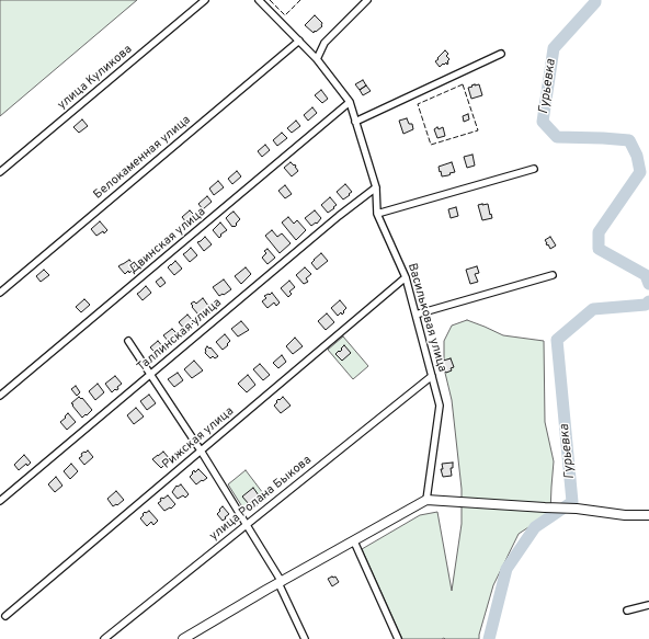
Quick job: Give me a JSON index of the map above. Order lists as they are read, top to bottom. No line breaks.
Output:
{"streets":{"street":["улица Куликова","Белокаменная улица","Двинская улица","Васильковая улица","Таллинская улица","Рижская улица","улица Ролана Быкова"]},"crossings":[["Белокаменная улица","Васильковая улица"],["Двинская улица","Васильковая улица"],["Васильковая улица","Таллинская улица"],["Васильковая улица","Рижская улица"],["Васильковая улица","улица Ролана Быкова"]],"water":["Гурьевка"]}
